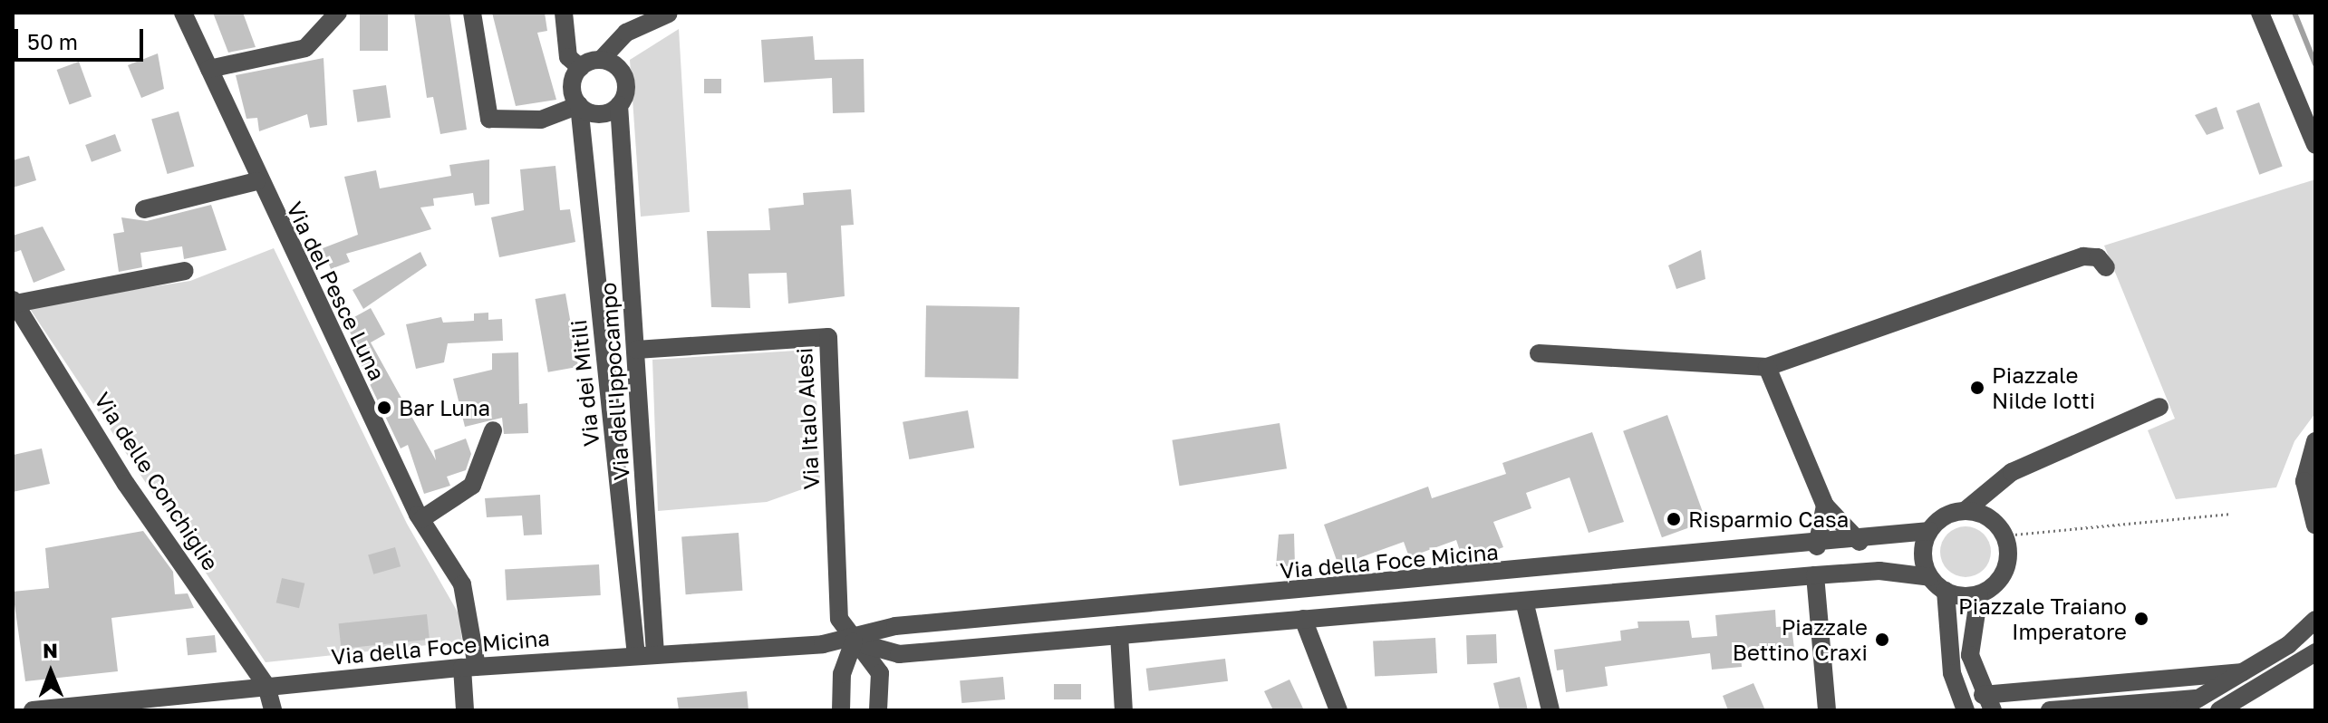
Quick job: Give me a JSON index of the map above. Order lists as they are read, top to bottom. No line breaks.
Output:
{"streets":{"street":["Via del Pesce Luna","Via dell'Ippocampo","Via dei Mitili","Via Italo Alesi","Via delle Conchiglie","Via della Foce Micina"]},"crossings":[["Via del Pesce Luna","Via della Foce Micina"],["Via dell'Ippocampo","Via dei Mitili"],["Via dell'Ippocampo","Via Italo Alesi"],["Via dell'Ippocampo","Via della Foce Micina"],["Via dei Mitili","Via della Foce Micina"],["Via Italo Alesi","Via della Foce Micina"],["Via delle Conchiglie","Via della Foce Micina"]],"places":["Piazzale Nilde Iotti","Bar Luna","Risparmio Casa","Piazzale Traiano Imperatore","Piazzale Bettino Craxi"],"scale_bar":"50 m","north":"top"}
